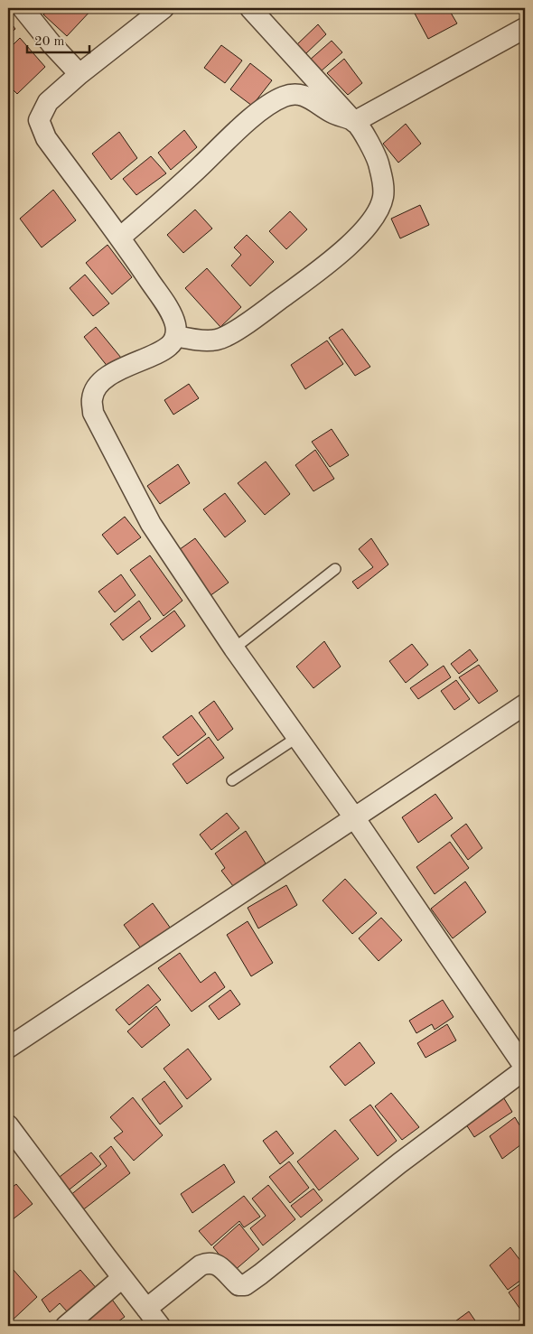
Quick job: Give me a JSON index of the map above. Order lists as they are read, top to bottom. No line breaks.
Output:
{"scale_bar":"20 m"}
